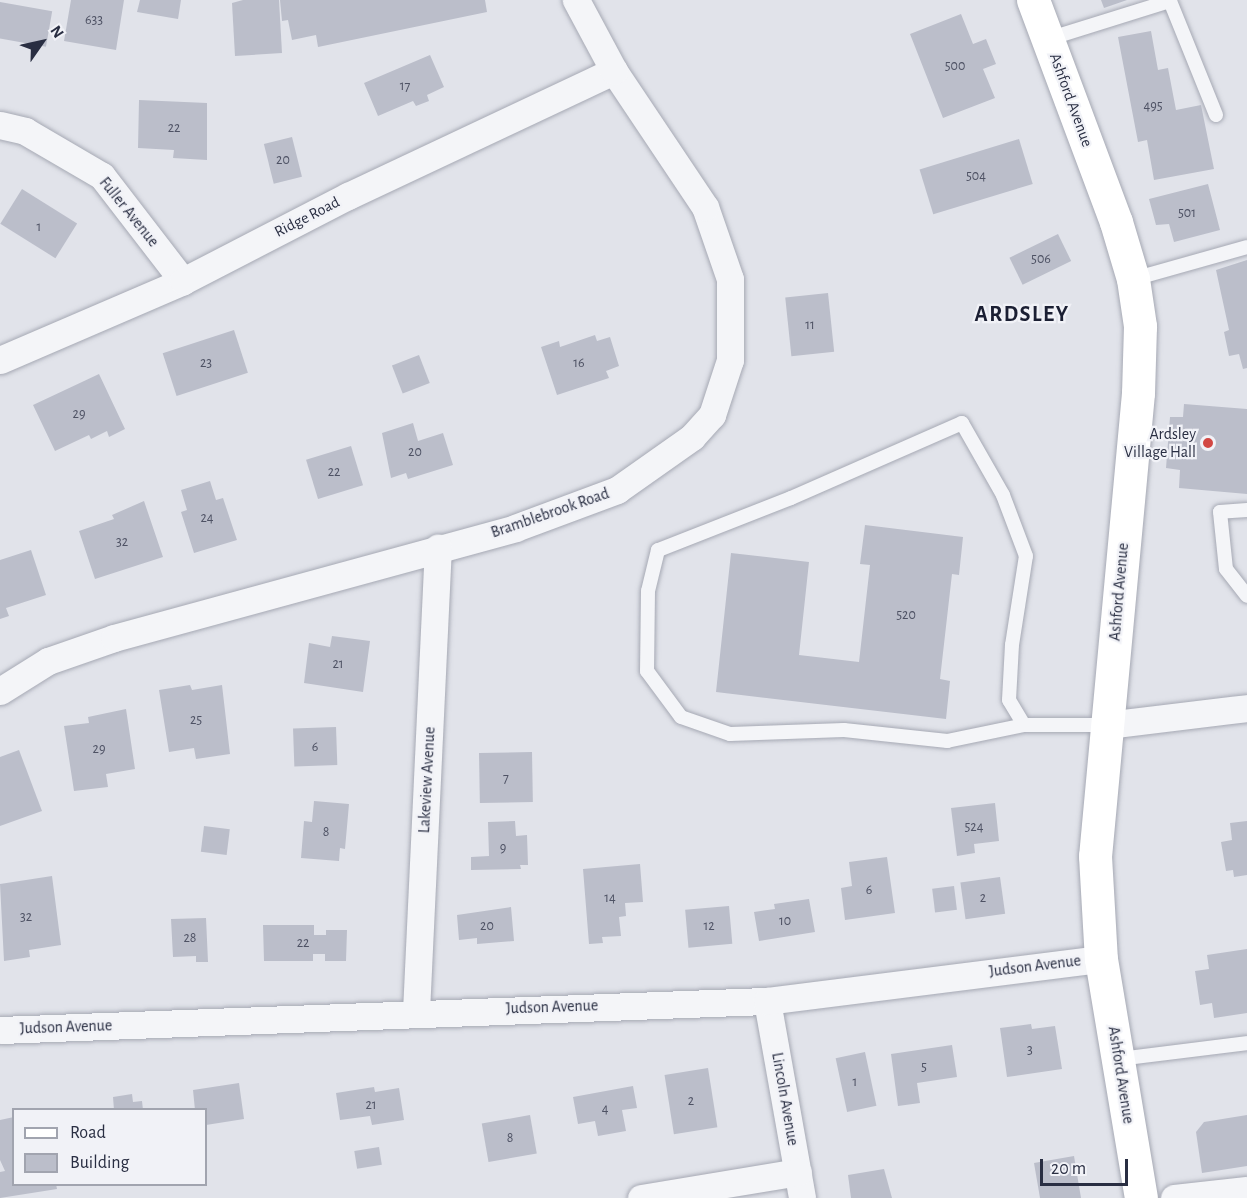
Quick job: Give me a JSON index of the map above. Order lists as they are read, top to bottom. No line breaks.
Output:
{"streets":{"main road":["Ashford Avenue"],"street":["Fuller Avenue","Ridge Road","Bramblebrook Road","Lakeview Avenue","Judson Avenue","Lincoln Avenue"]},"crossings":[["Ashford Avenue","Judson Avenue"],["Fuller Avenue","Ridge Road"],["Ridge Road","Bramblebrook Road"],["Bramblebrook Road","Lakeview Avenue"],["Lakeview Avenue","Judson Avenue"],["Judson Avenue","Lincoln Avenue"]],"districts":["ARDSLEY"],"places":["Ardsley Village Hall"],"house_numbers":["633","500","17","495","22","20","504","501","1","506","11","23","16","29","20","22","24","32","520","21","25","6","29","7","524","8","9","6","14","2","32","10","20","12","28","22","3","5","1","2","21","4","8"],"legend":["Road","Building"],"scale_bar":"20 m","north":"top right"}
